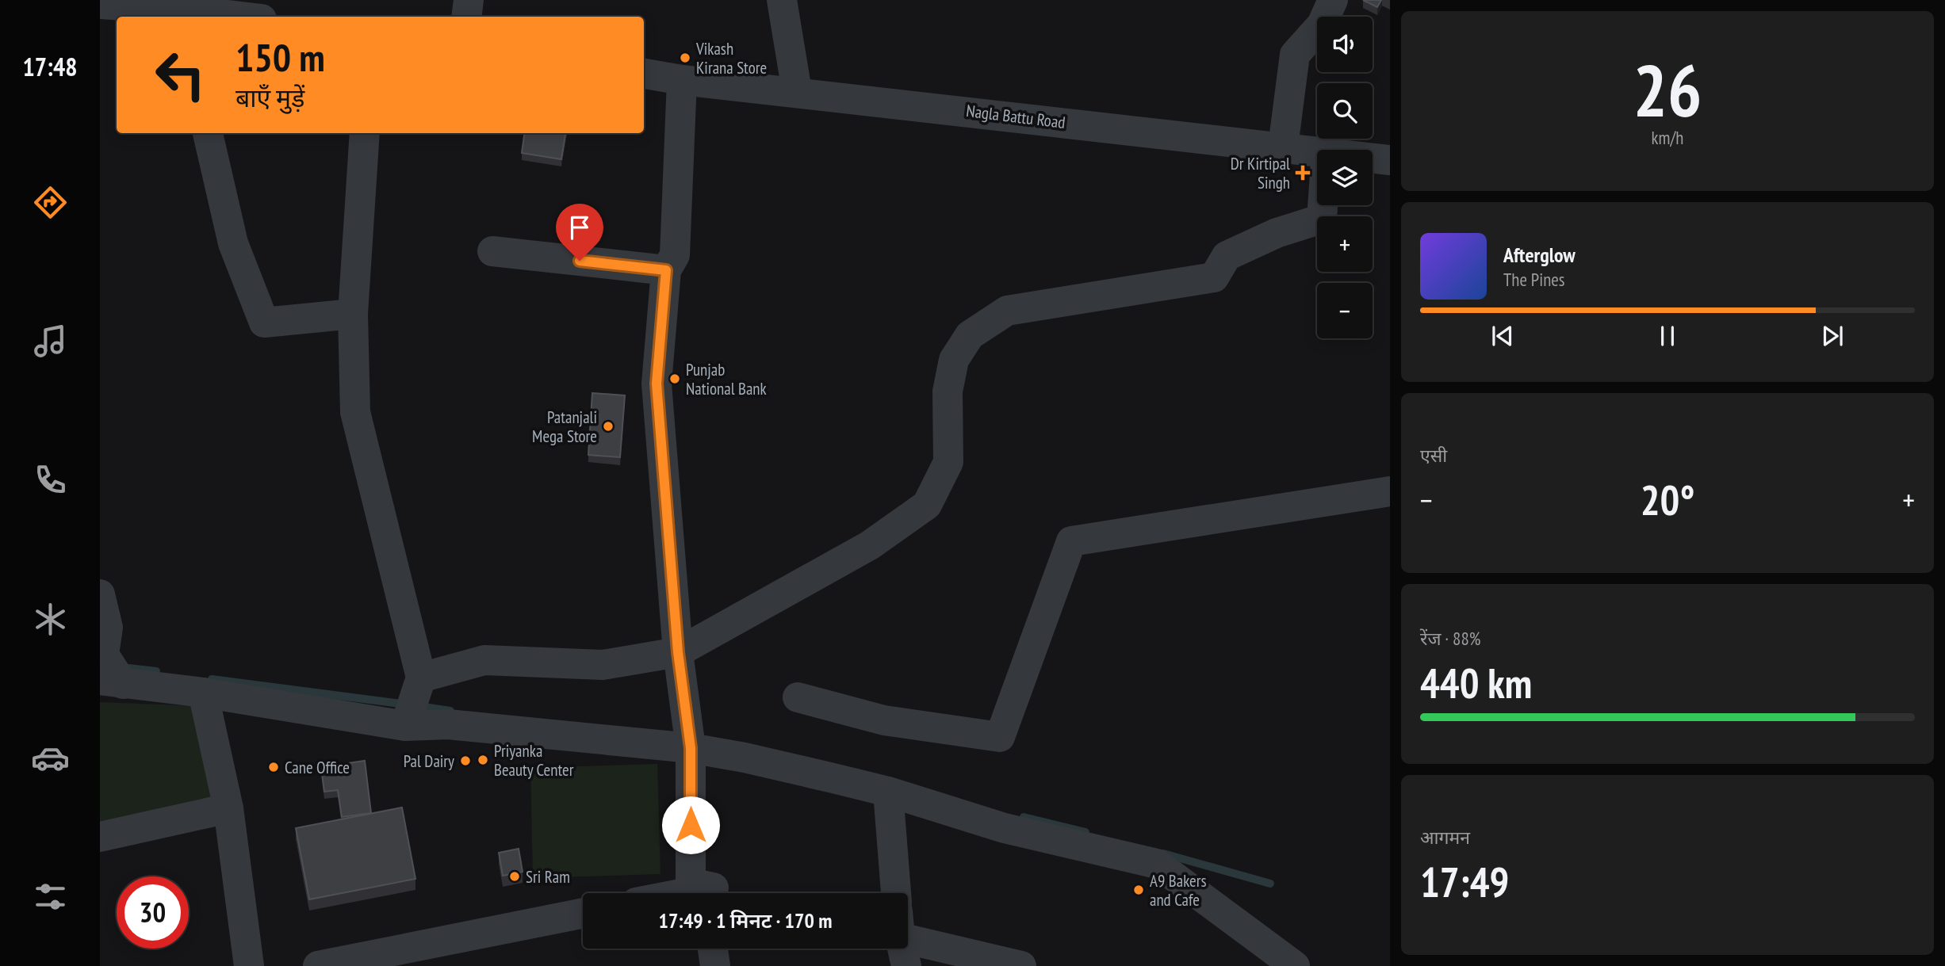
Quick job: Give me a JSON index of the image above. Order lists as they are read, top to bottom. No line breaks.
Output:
{"streets":{"street":["Nagla Battu Road"]},"places":{"other":["Vikash Kirana Store","Punjab National Bank","Patanjali Mega Store","Priyanka Beauty Center","Pal Dairy","Cane Office","Sri Ram","A9 Bakers and Cafe"],"health":["Dr Kirtipal Singh"]},"page":{"tabs":"17:48","tile":[["26","km/h"],"एसी",["रेंज · 88%","440 km"],["आगमन","17:49"]],"map_buttons":["+","−"],"turn":["150 m","बाएँ मुड़ें"],"song":["Afterglow","The Pines"],"heat":["−","20°","+"],"limit":"30","trip":"17:49 · 1 मिनट · 170 m"}}
